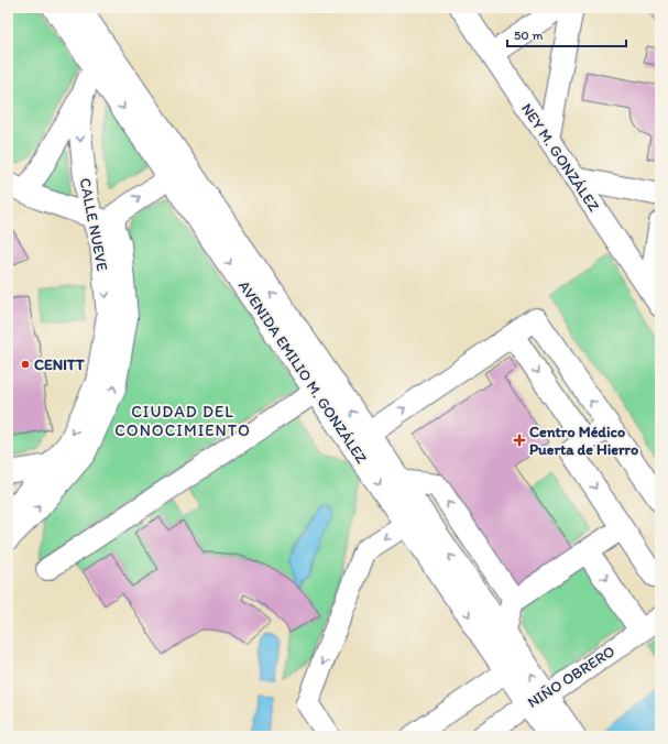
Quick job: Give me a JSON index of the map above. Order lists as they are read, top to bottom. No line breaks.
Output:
{"streets":{"main road":["AVENIDA EMILIO M. GONZÁLEZ"],"street":["NEY M. GONZÁLEZ","CALLE NUEVE","NIÑO OBRERO"]},"crossings":[["CALLE NUEVE","AVENIDA EMILIO M. GONZÁLEZ"],["AVENIDA EMILIO M. GONZÁLEZ","NIÑO OBRERO"]],"districts":["CIUDAD DEL CONOCIMIENTO"],"places":{"other":["CENITT"],"health":["Centro Médico Puerta de Hierro"]},"scale_bar":"50 m"}
